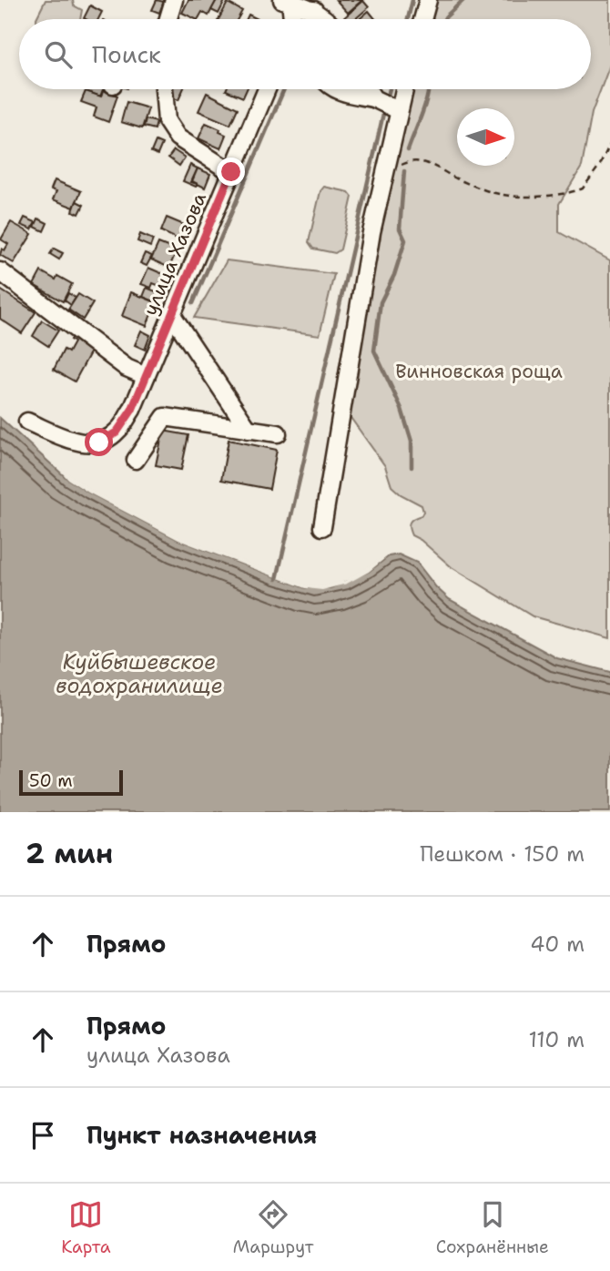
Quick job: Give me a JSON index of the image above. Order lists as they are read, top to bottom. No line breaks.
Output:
{"streets":{"street":["улица Хазова"]},"water":["Куйбышевское водохранилище"],"parks":["Винновская роща"],"scale_bar":"50 m","north":"right","page":{"search":"Поиск","scale":"50 m","heading":["2 мин","Пешком · 150 m"],"list":[["Прямо","40 m"],["Прямо","улица Хазова","110 m"],"Пункт назначения"],"nav":["Карта","Маршрут","Сохранённые"]}}
